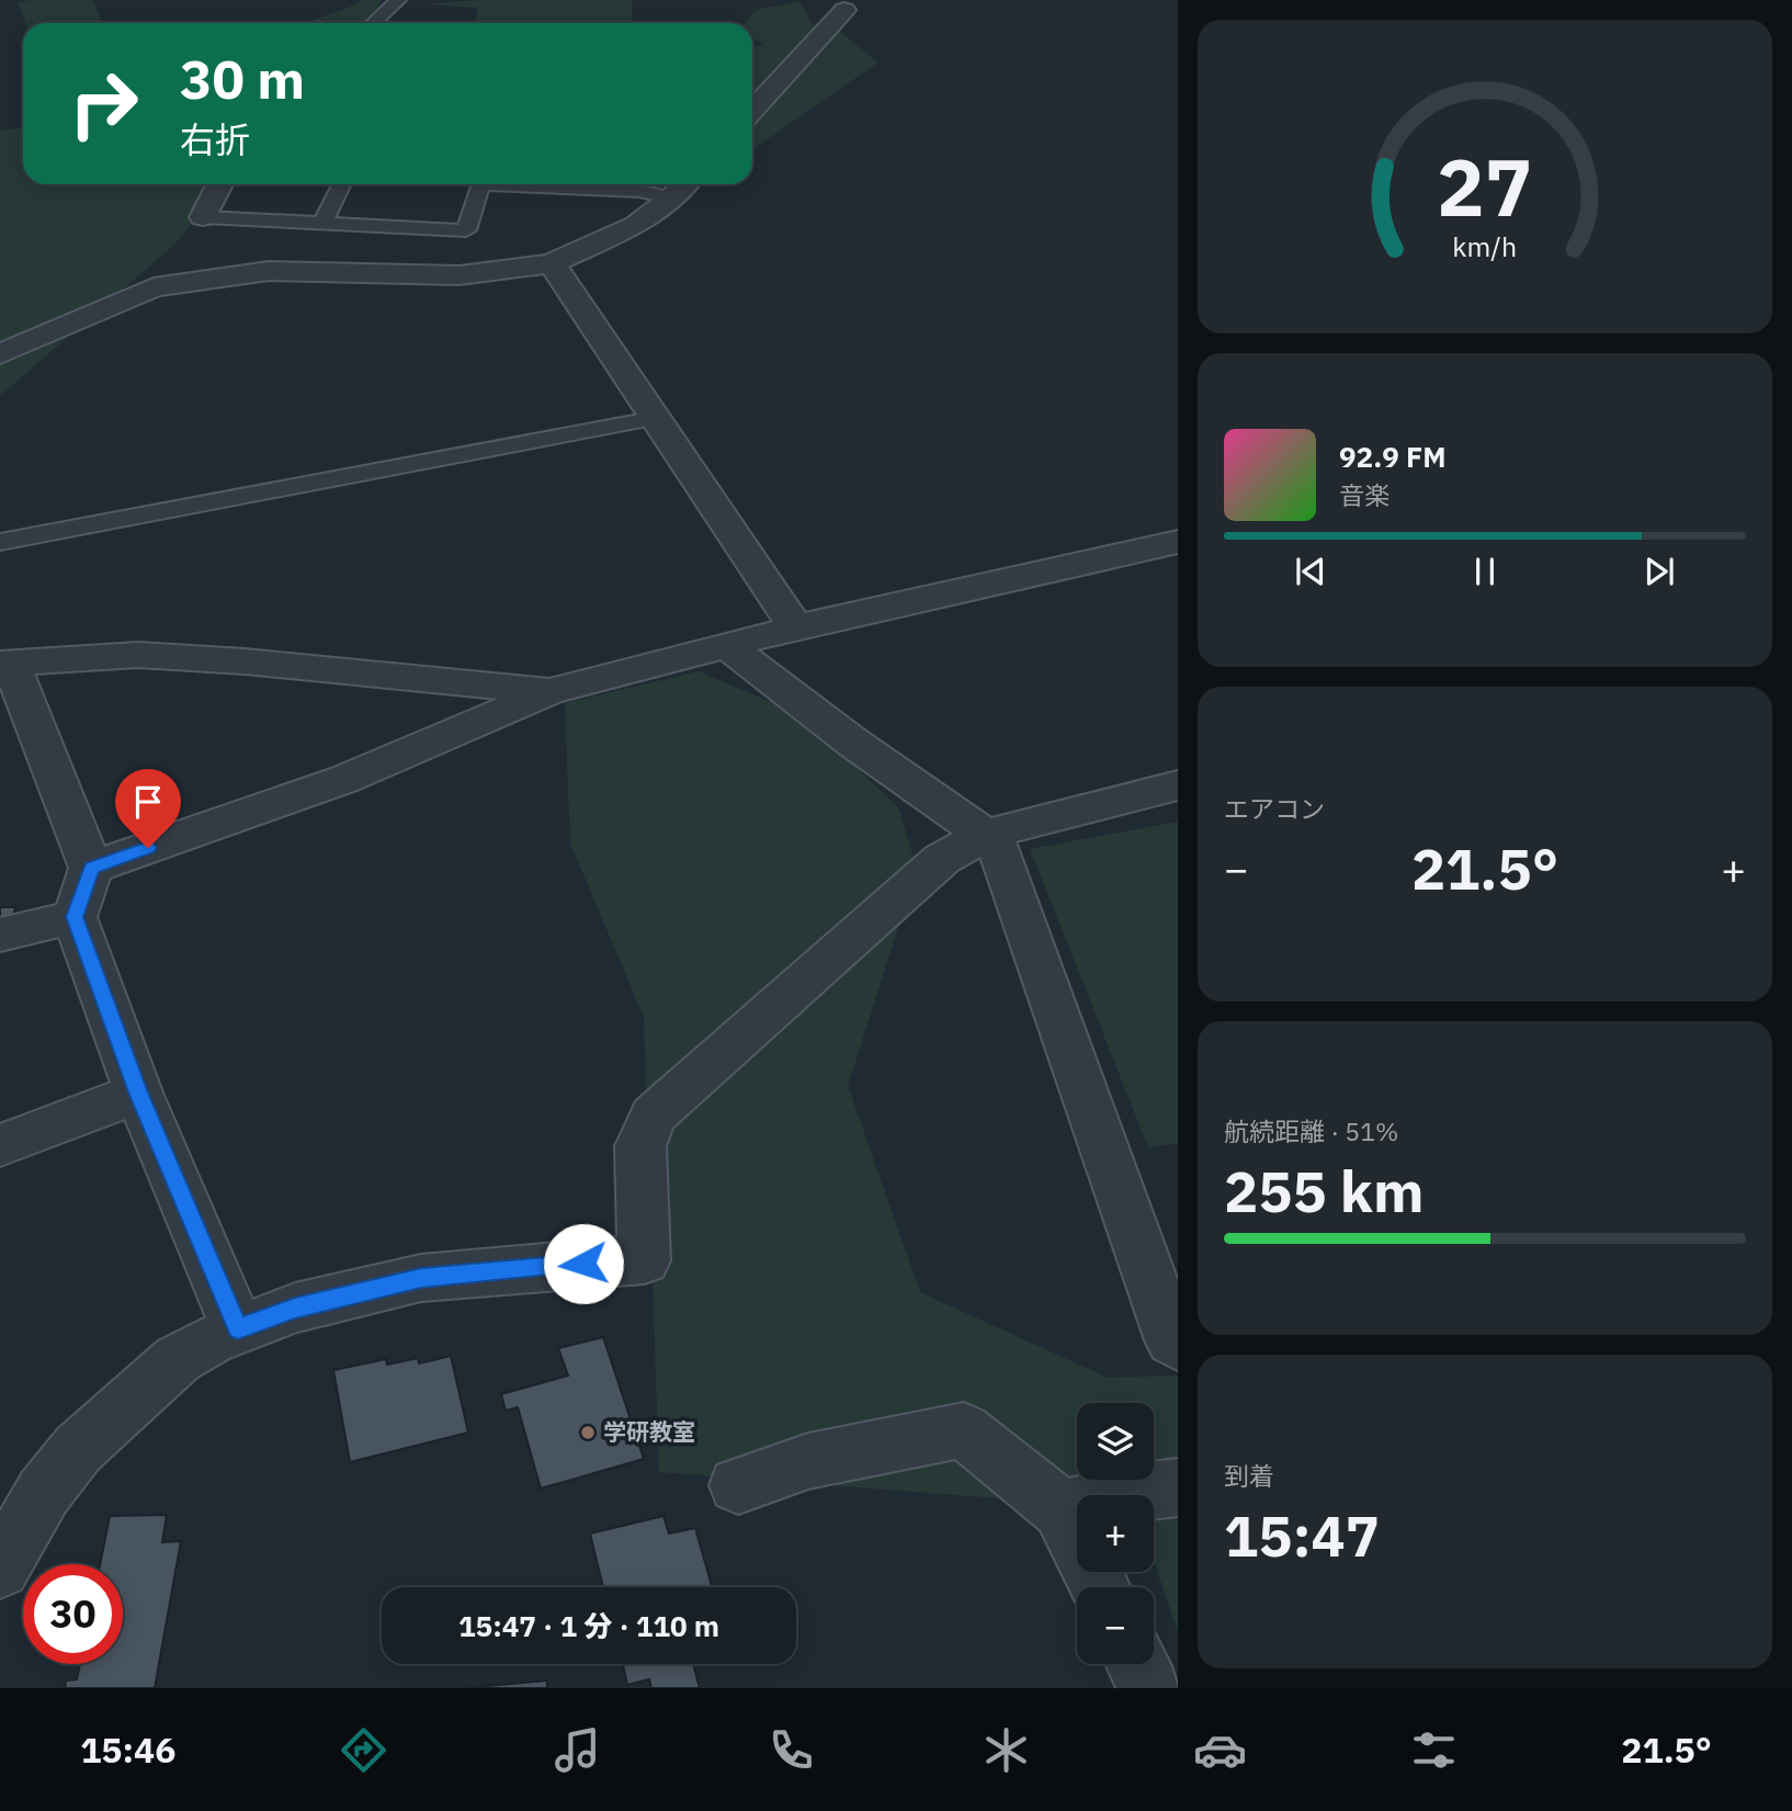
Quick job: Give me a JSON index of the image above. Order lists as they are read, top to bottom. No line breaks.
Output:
{"places":["学研教室"],"page":{"turn":["30 m","右折"],"song":["92.9 FM","音楽"],"tile":["エアコン",["航続距離 · 51%","255 km"],["到着","15:47"]],"heat":["−","21.5°","+"],"map_buttons":["+","−"],"limit":"30","trip":"15:47 · 1 分 · 110 m","tabs":["15:46","21.5°"],"gauge":["27","km/h"]}}
